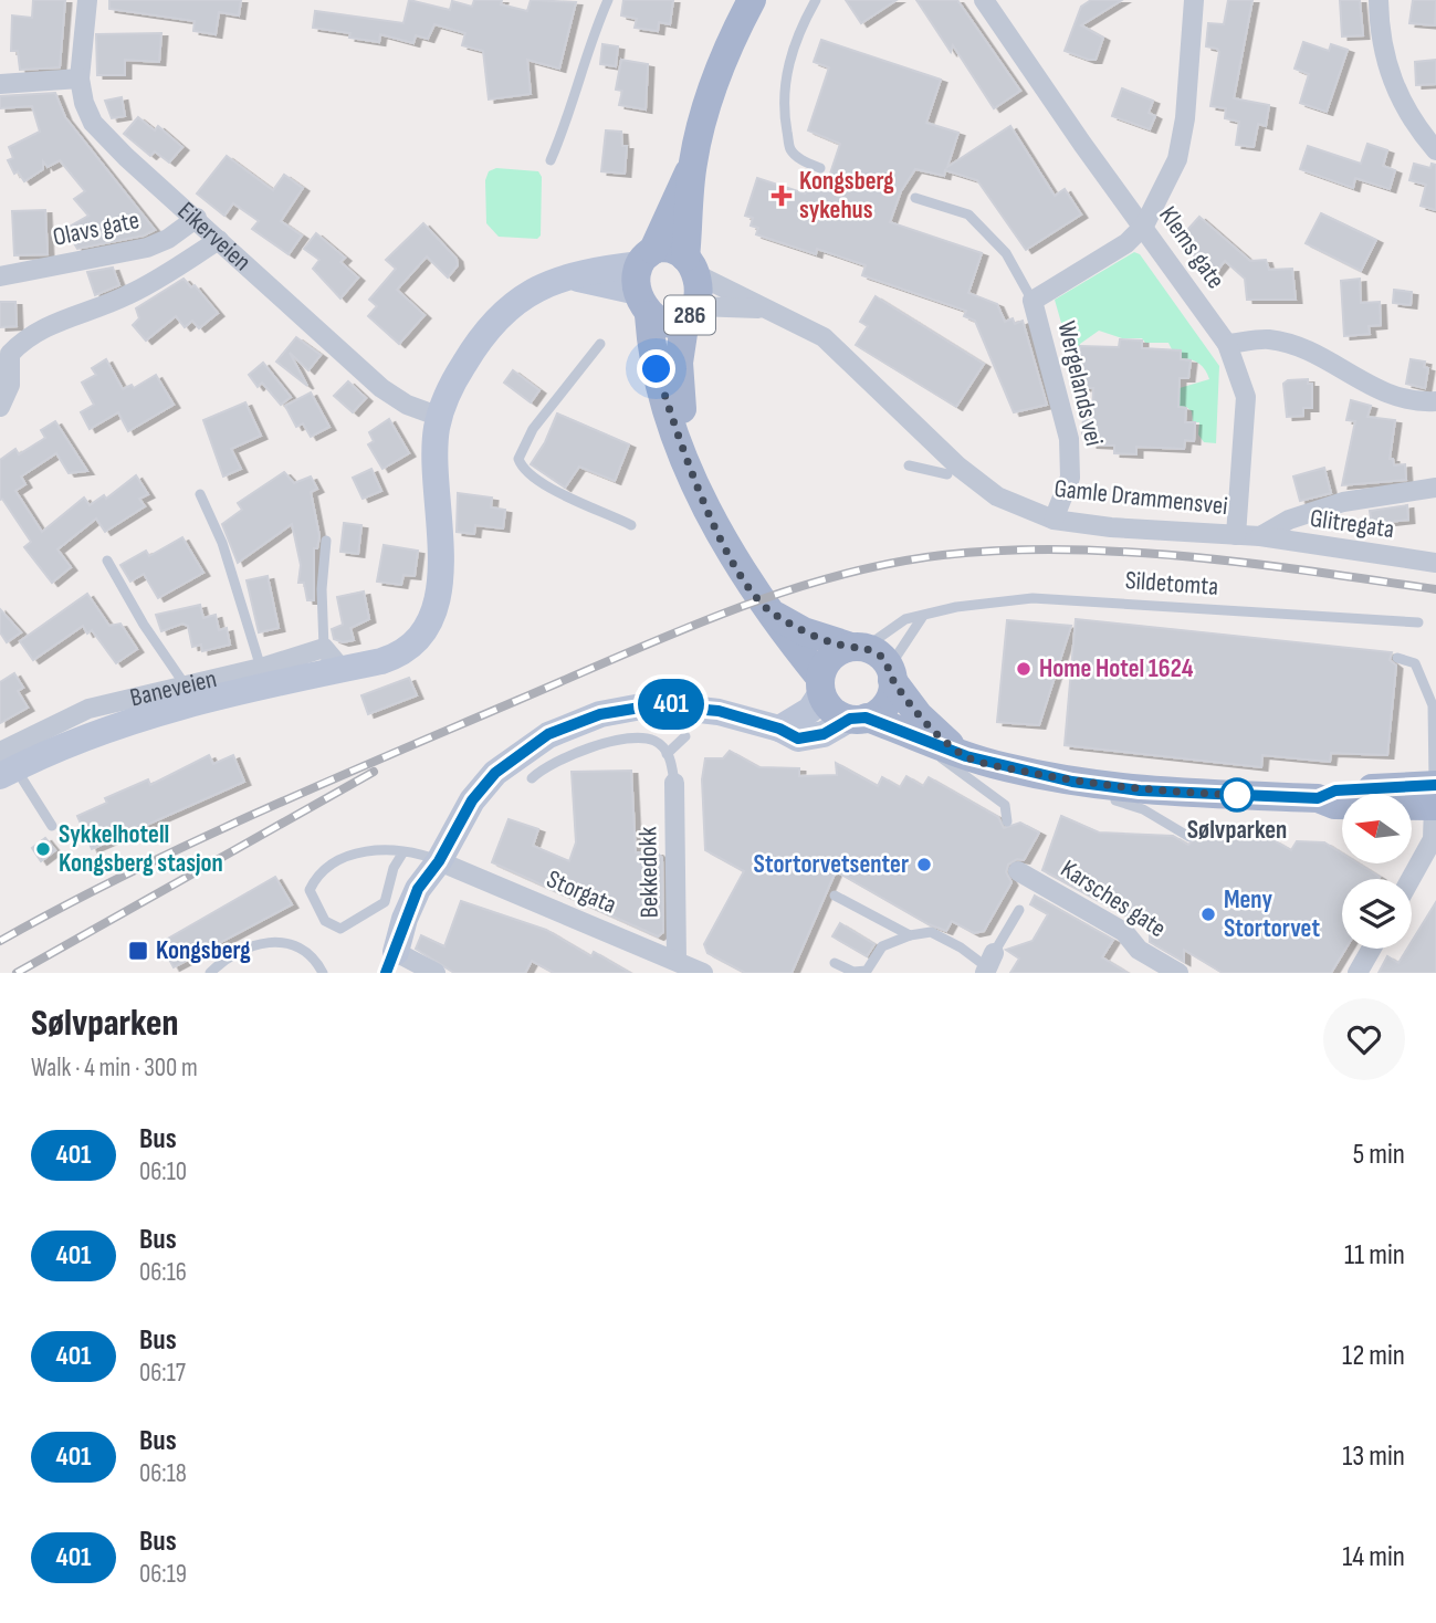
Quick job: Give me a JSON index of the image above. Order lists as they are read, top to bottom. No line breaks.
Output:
{"streets":{"main road":["286","Baneveien"],"street":["Olavs gate","Eikerveien","Klems gate","Wergelands vei","Gamle Drammensvei","Glitregata","Bekkedokk","Storgata","Karsches gate"],"lane":["Sildetomta"]},"crossings":[["Olavs gate","Eikerveien"],["Eikerveien","Baneveien"],["Klems gate","Wergelands vei"],["Klems gate","Gamle Drammensvei"],["286","Gamle Drammensvei"],["286","Sildetomta"],["Wergelands vei","Gamle Drammensvei"],["Gamle Drammensvei","Glitregata"],["Bekkedokk","Storgata"]],"places":{"health":["Kongsberg sykehus"],"other":["Home Hotel 1624","Sølvparken","Sykkelhotell Kongsberg stasjon","Stortorvetsenter","Meny Stortorvet"],"transit":["Kongsberg"]},"lines":["bus line 401"],"north":"left","page":{"on_map":"401","heading":["Sølvparken","Walk · 4 min · 300 m"],"list":[{"mark":"401","name":"Bus","note":"06:10","value":"5 min"},{"mark":"401","name":"Bus","note":"06:16","value":"11 min"},{"mark":"401","name":"Bus","note":"06:17","value":"12 min"},{"mark":"401","name":"Bus","note":"06:18","value":"13 min"},{"mark":"401","name":"Bus","note":"06:19","value":"14 min"}]}}
